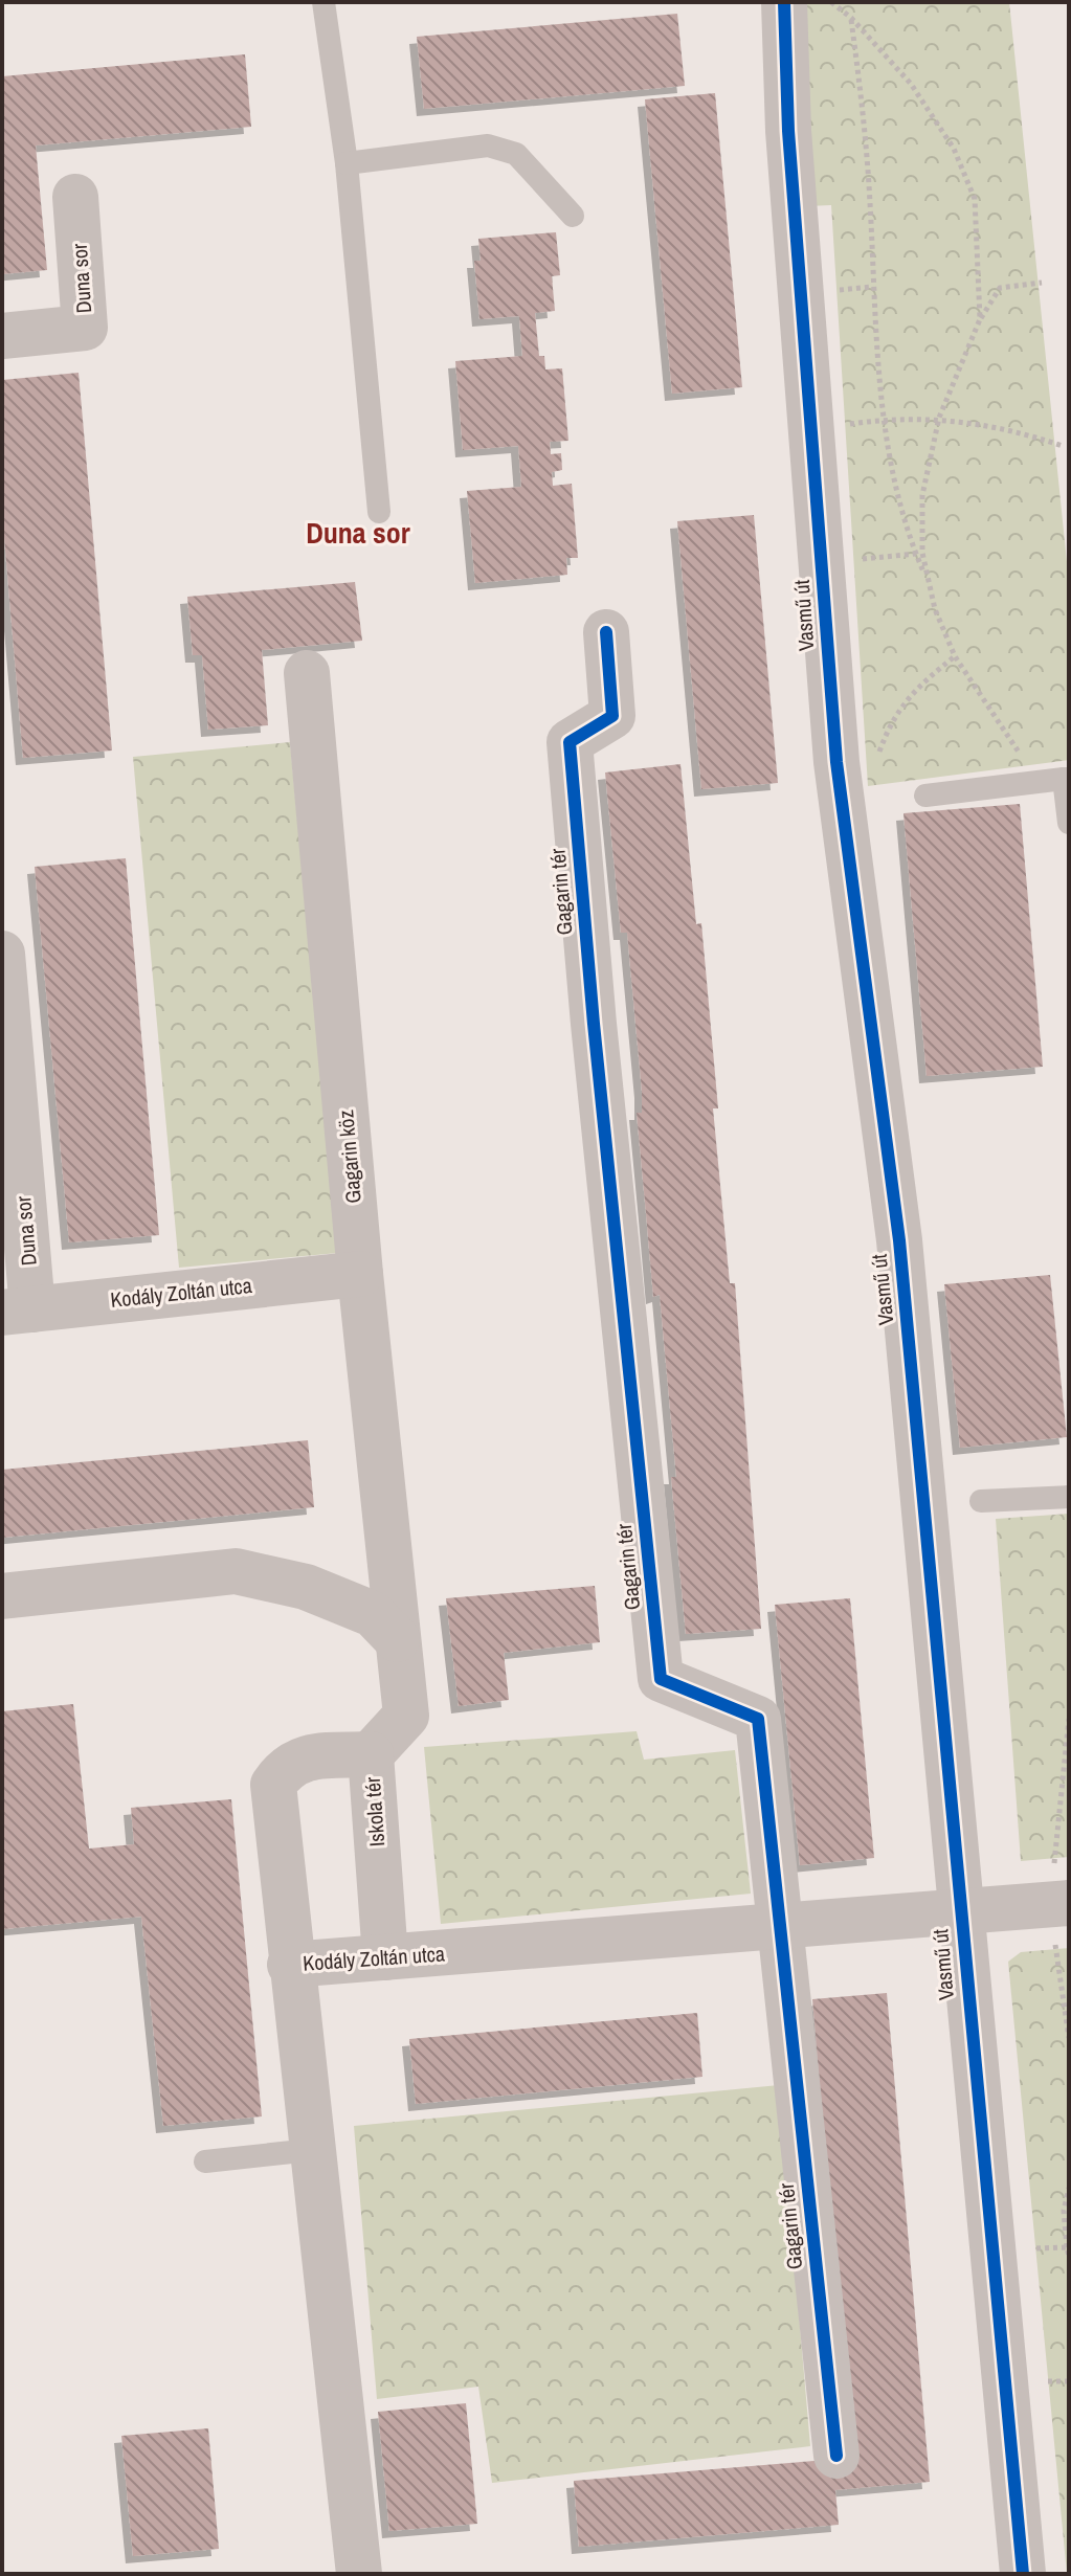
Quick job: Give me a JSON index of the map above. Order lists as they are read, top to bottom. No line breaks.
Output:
{"streets":{"street":["Duna sor","Vasmű út","Gagarin tér","Gagarin köz","Kodály Zoltán utca","Iskola tér"]},"crossings":[["Duna sor","Kodály Zoltán utca"],["Vasmű út","Kodály Zoltán utca"],["Gagarin tér","Kodály Zoltán utca"],["Gagarin köz","Kodály Zoltán utca"],["Kodály Zoltán utca","Iskola tér"]],"districts":["Duna sor"]}
